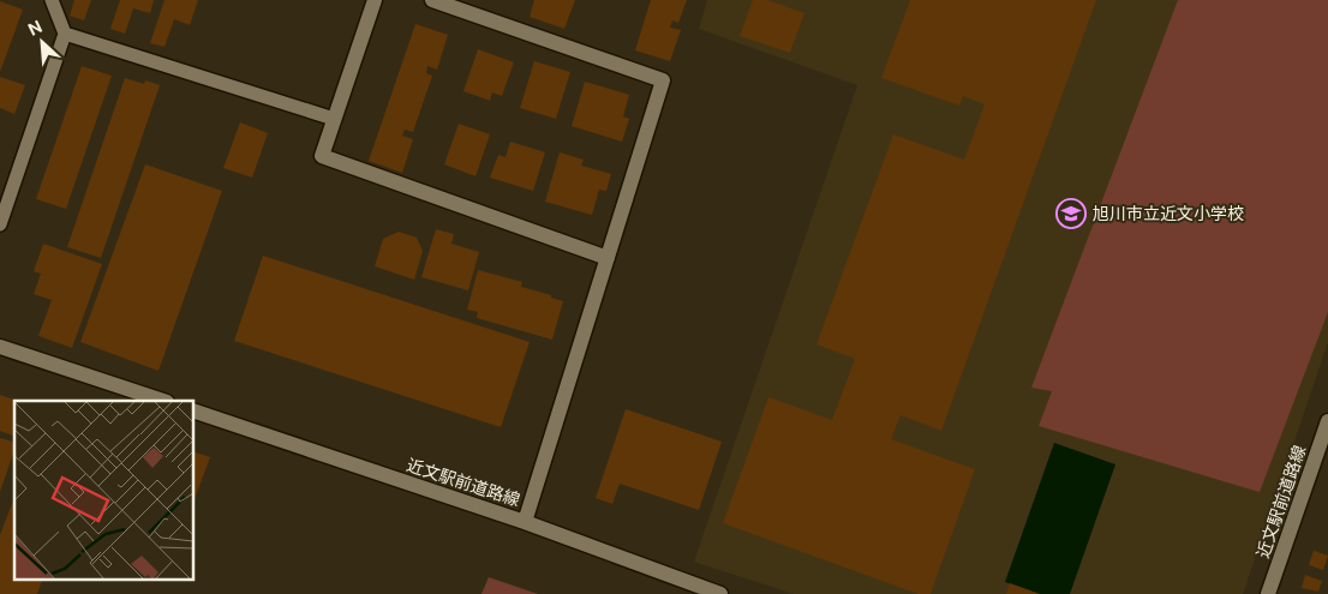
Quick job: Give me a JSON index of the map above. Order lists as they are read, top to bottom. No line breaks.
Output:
{"streets":{"street":["近文駅前道路線"]},"places":{"school or university":["旭川市立近文小学校"]},"north":"top left"}
